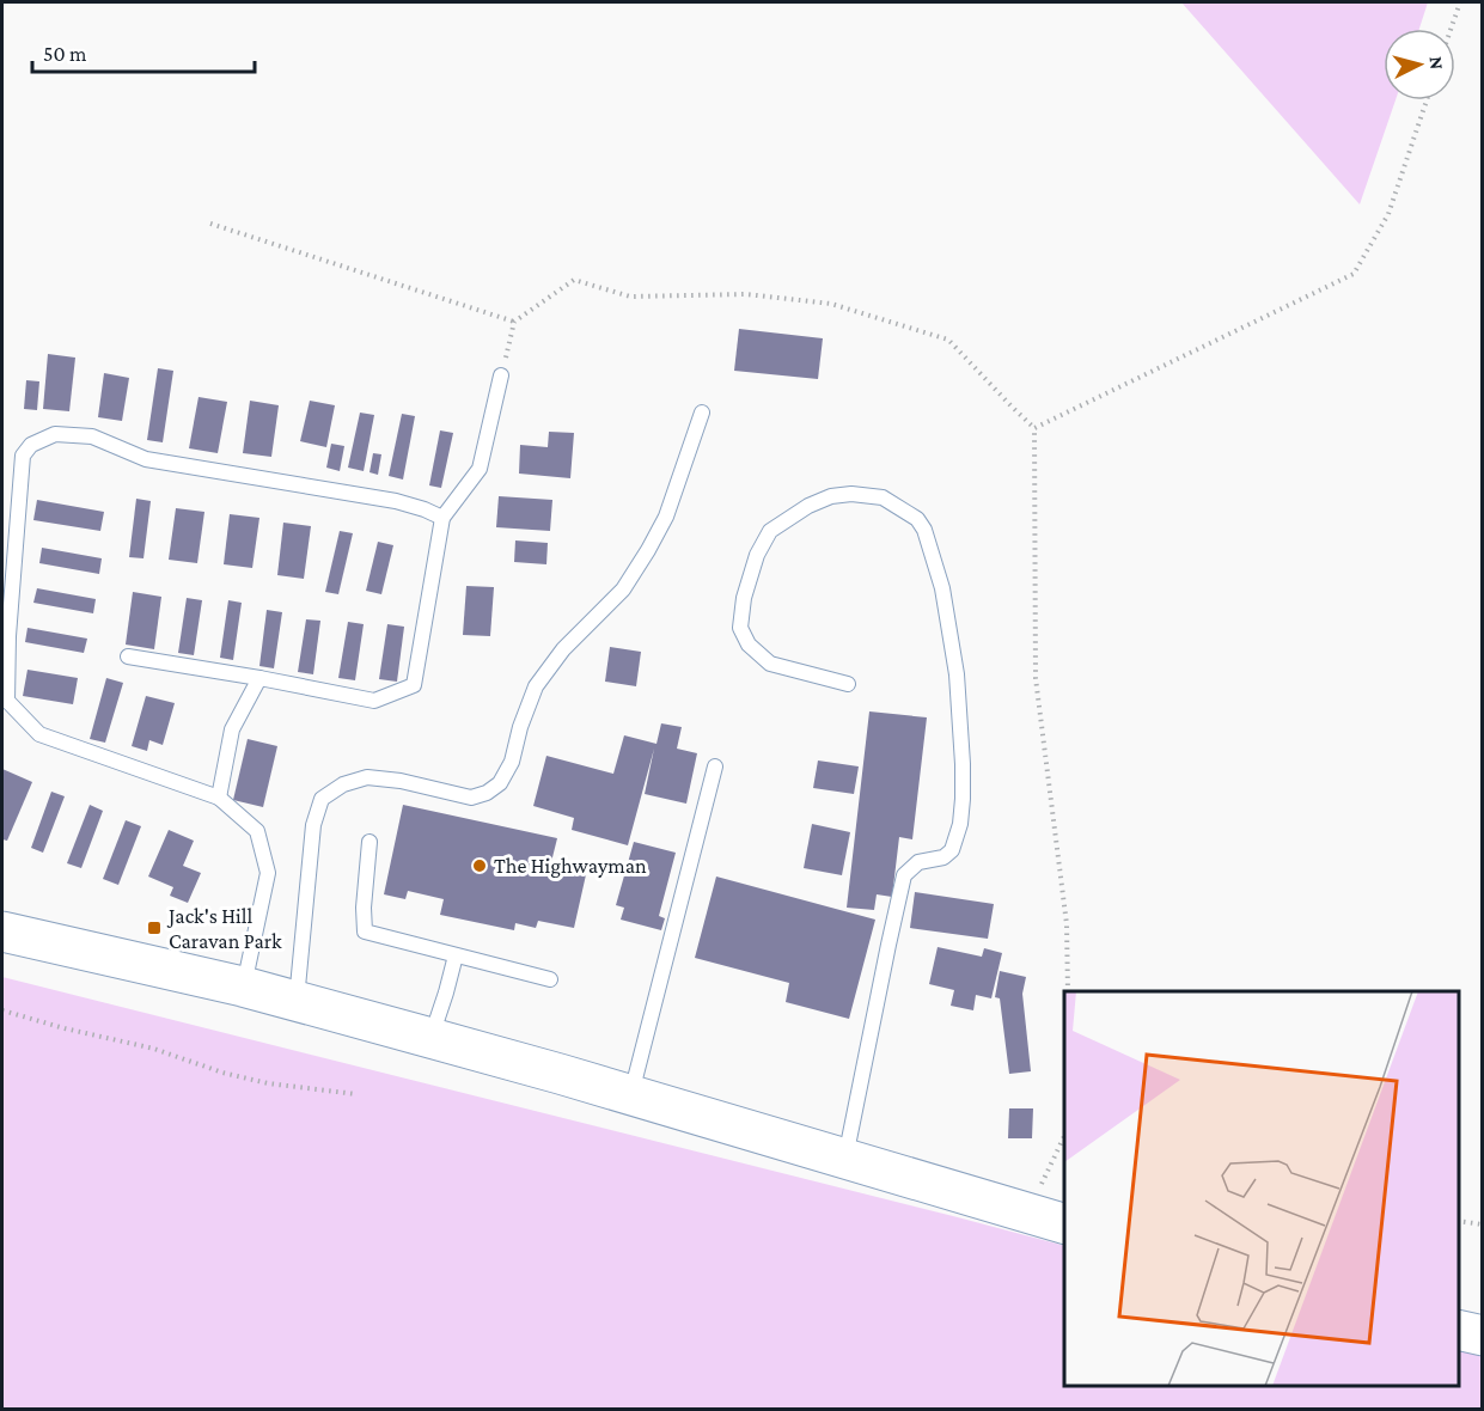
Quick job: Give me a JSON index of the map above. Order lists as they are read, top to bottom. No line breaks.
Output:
{"places":{"other":["The Highwayman"],"transit":["Jack's Hill Caravan Park"]},"scale_bar":"50 m","north":"right"}
